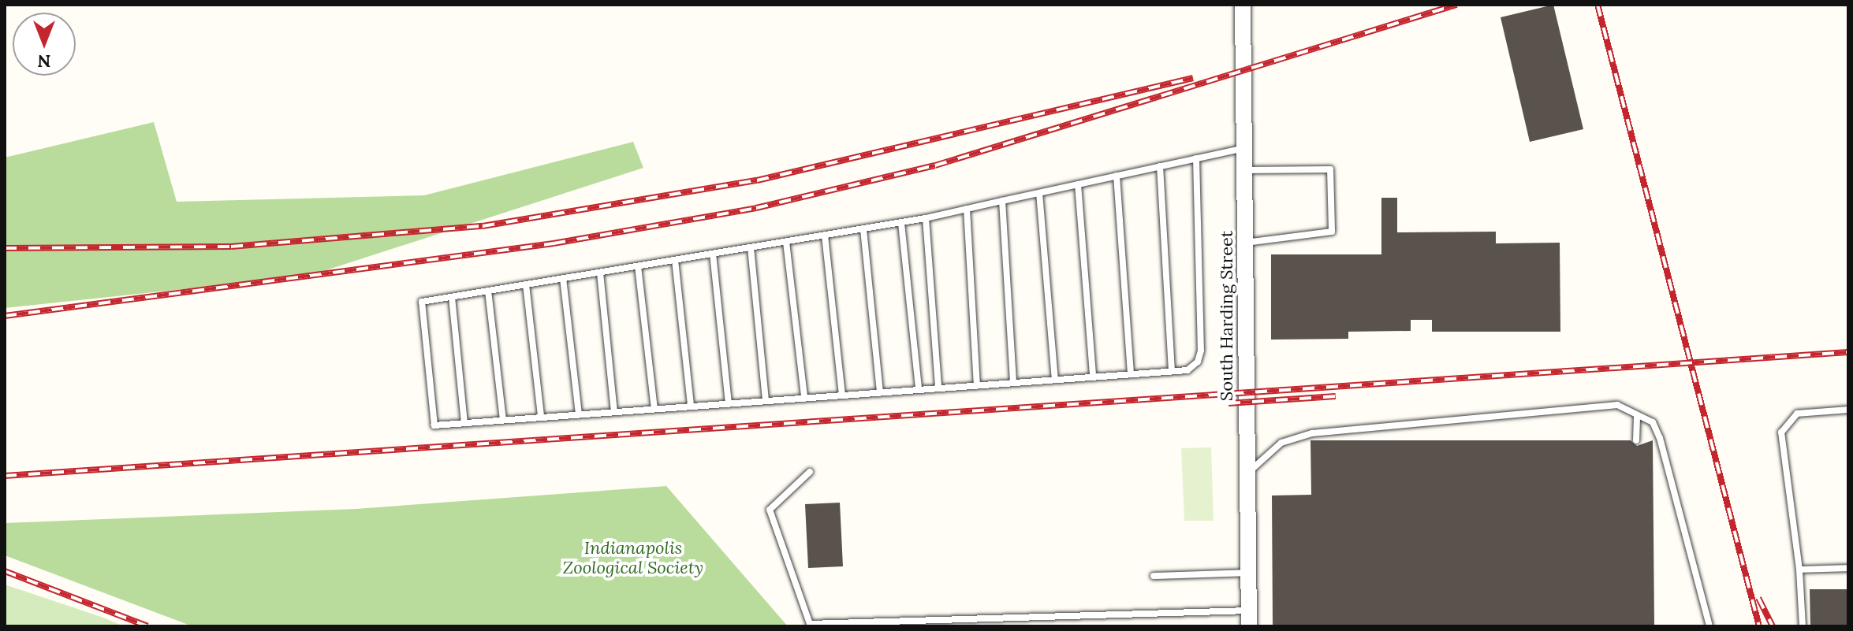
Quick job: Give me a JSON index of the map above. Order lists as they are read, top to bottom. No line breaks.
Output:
{"streets":{"street":["South Harding Street"]},"parks":["Indianapolis Zoological Society"],"north":"bottom"}
